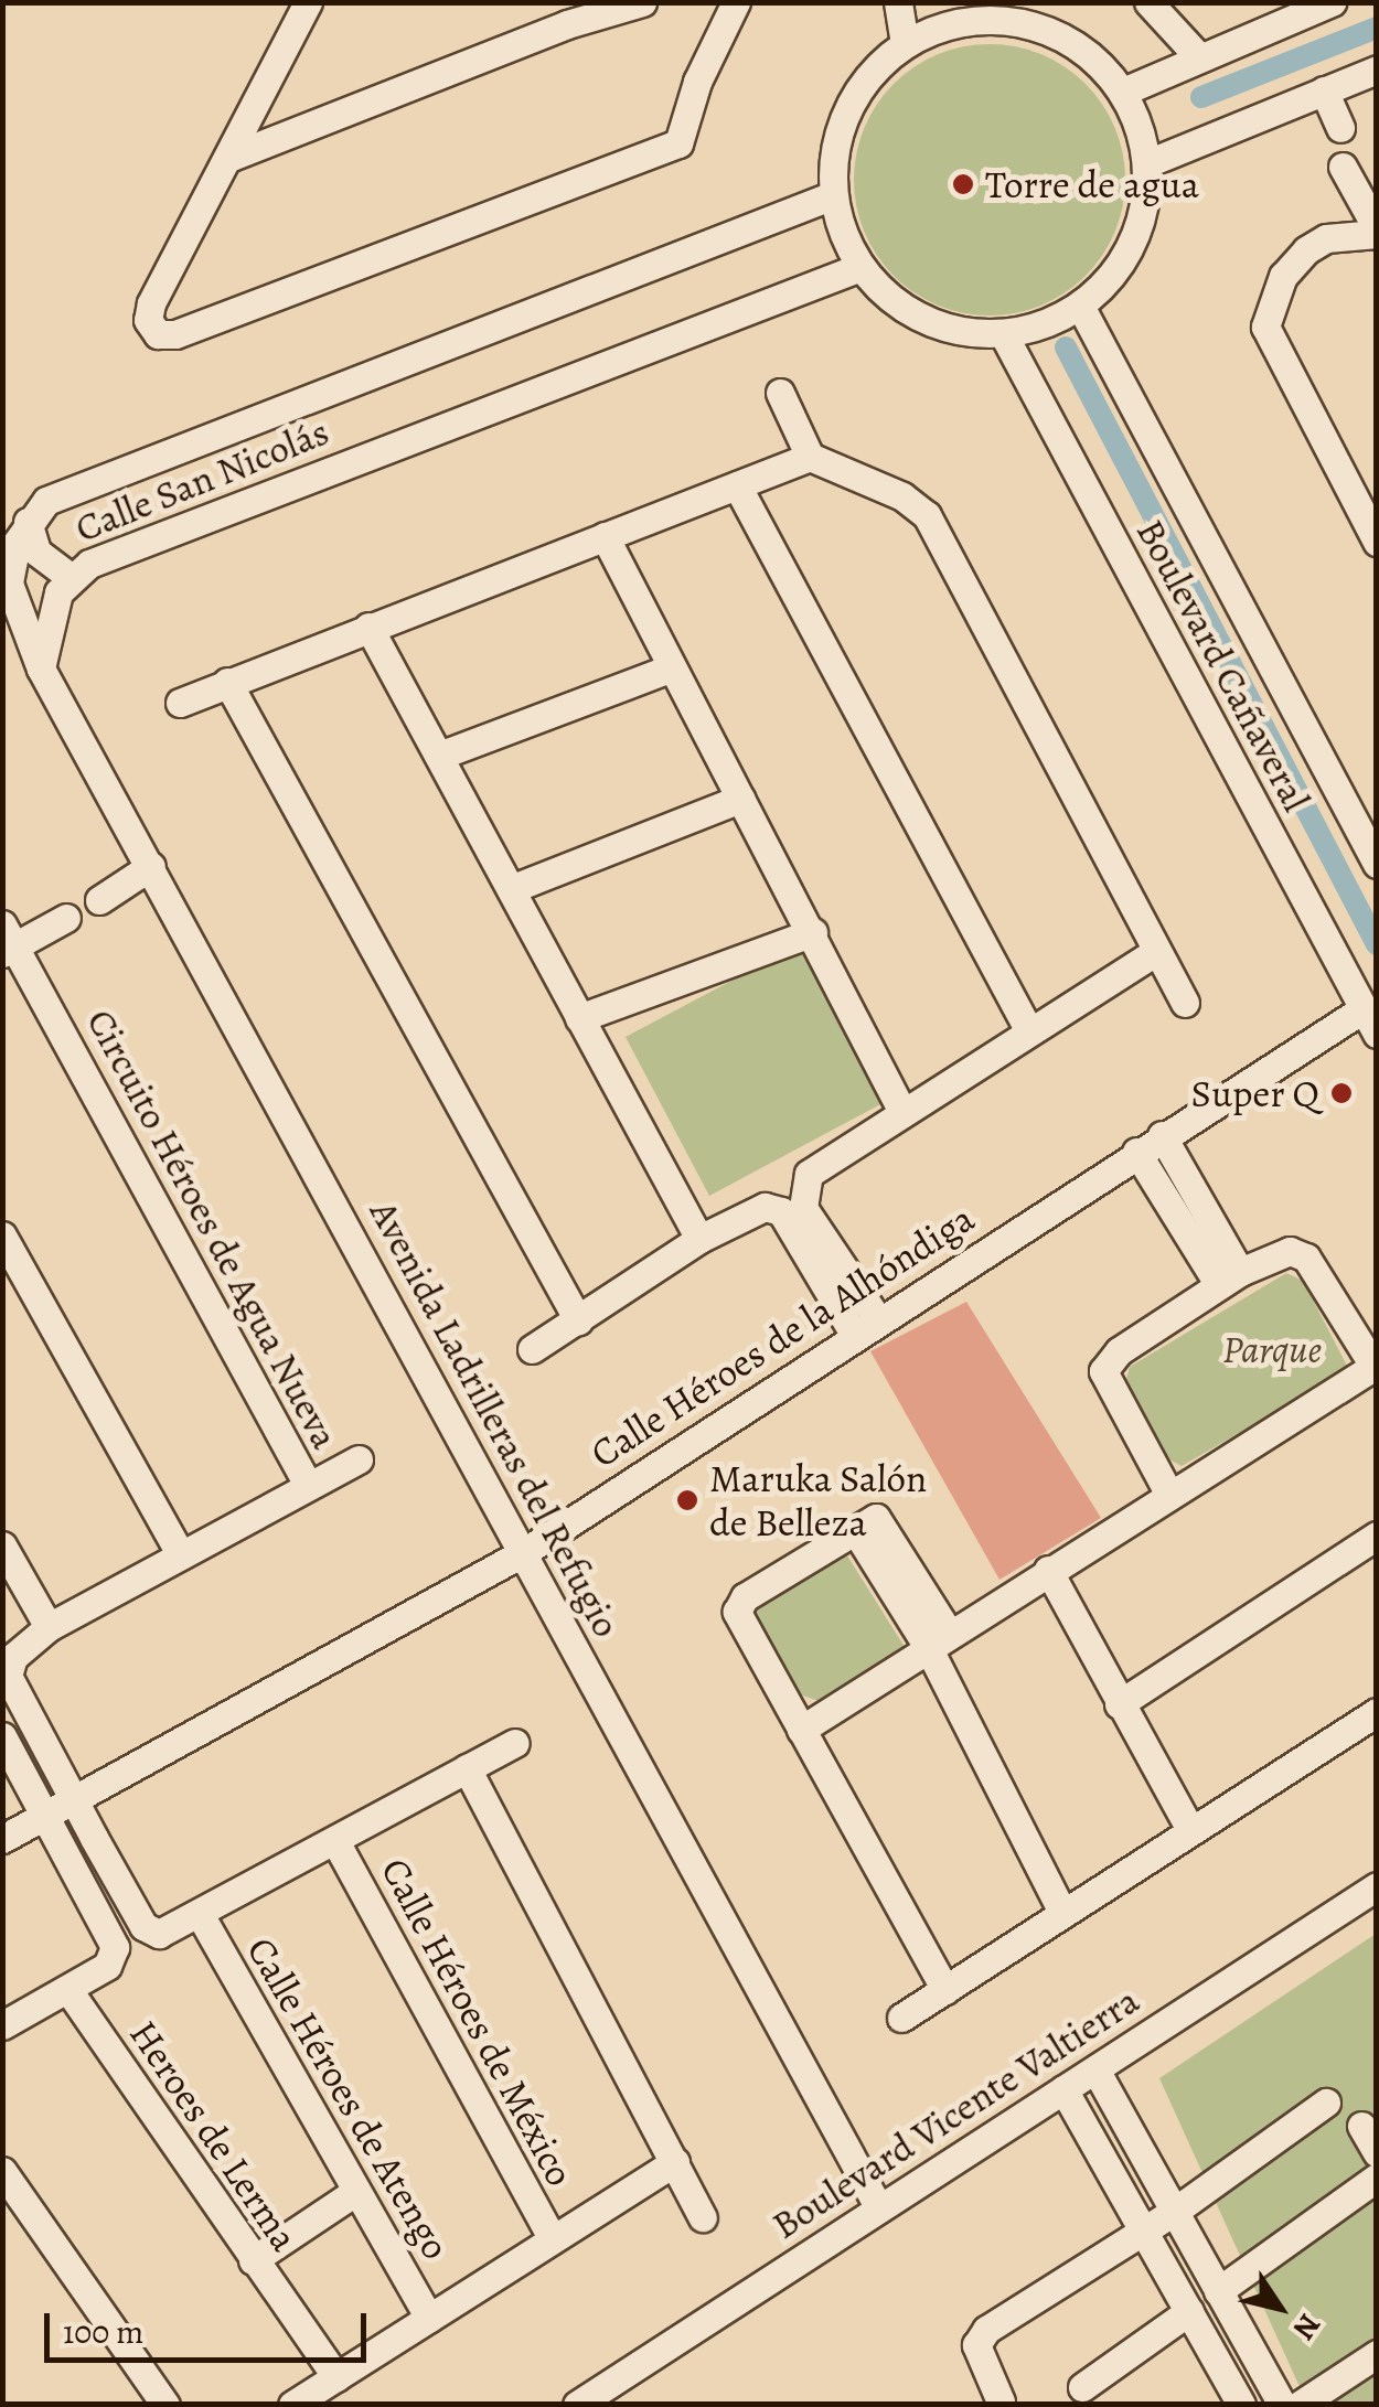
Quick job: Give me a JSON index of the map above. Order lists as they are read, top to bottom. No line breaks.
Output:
{"streets":{"street":["Calle San Nicolás","Boulevard Cañaveral","Circuito Héroes de Agua Nueva","Calle Héroes de la Alhóndiga","Avenida Ladrilleras del Refugio","Calle Héroes de México","Calle Héroes de Atengo","Boulevard Vicente Valtierra","Heroes de Lerma"]},"crossings":[["Calle San Nicolás","Boulevard Cañaveral"],["Calle San Nicolás","Avenida Ladrilleras del Refugio"],["Boulevard Cañaveral","Calle Héroes de la Alhóndiga"],["Circuito Héroes de Agua Nueva","Calle Héroes de la Alhóndiga"],["Calle Héroes de la Alhóndiga","Avenida Ladrilleras del Refugio"],["Avenida Ladrilleras del Refugio","Boulevard Vicente Valtierra"]],"parks":["Parque"],"places":["Torre de agua","Super Q","Maruka Salón de Belleza"],"scale_bar":"100 m","north":"bottom right"}
